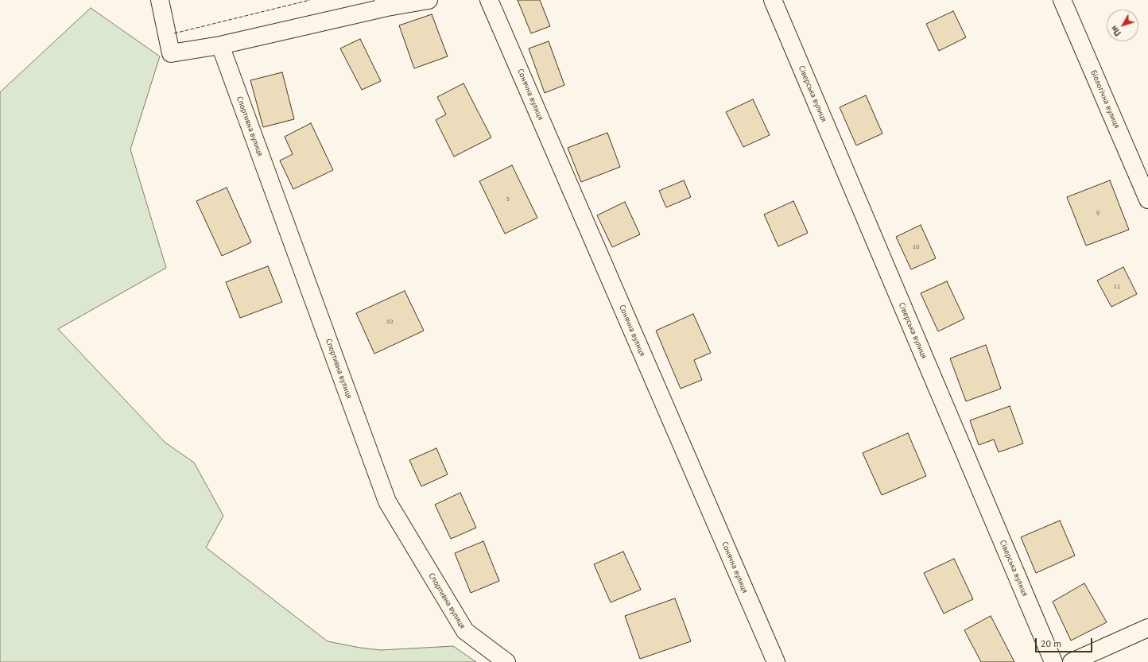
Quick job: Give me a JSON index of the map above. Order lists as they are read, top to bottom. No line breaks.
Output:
{"streets":{"lane":["Сіверська вулиця","Сонячна вулиця","Біологічна вулиця","Спортивна вулиця"]},"house_numbers":["5","9","10","11","10"],"scale_bar":"20 m","north":"bottom left"}
